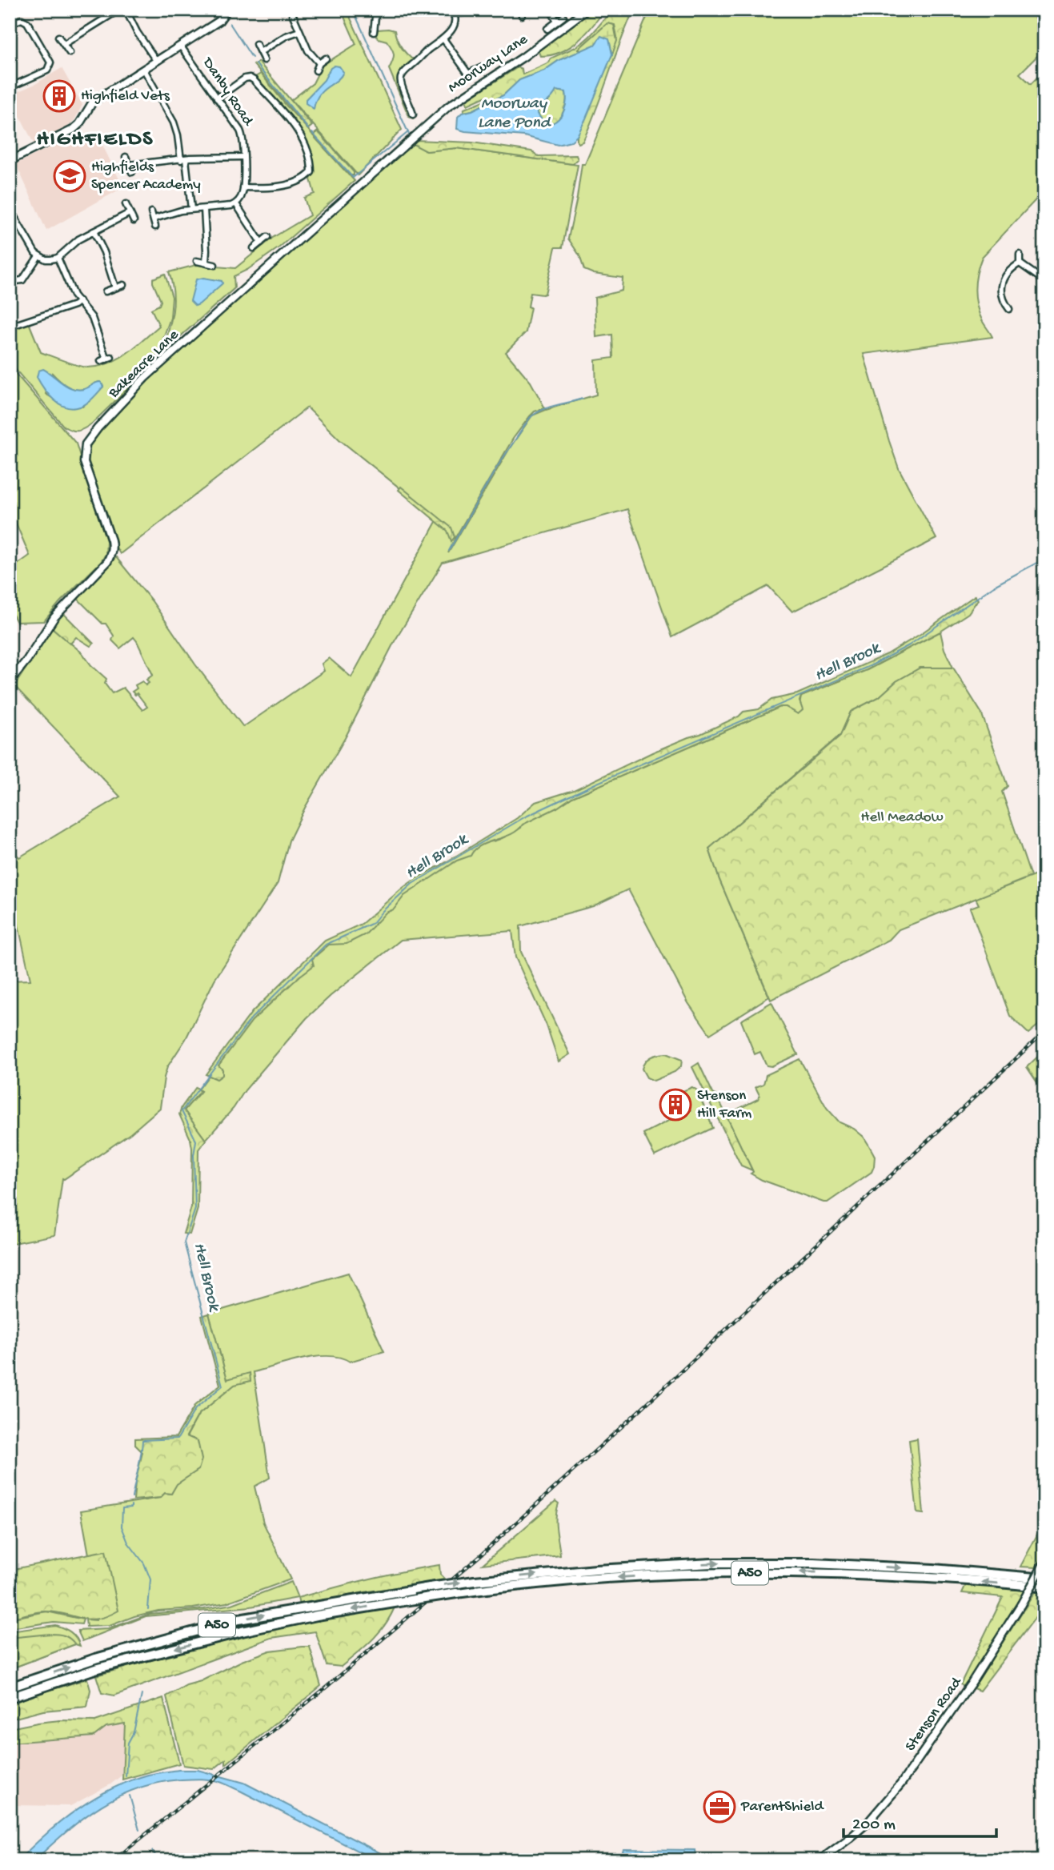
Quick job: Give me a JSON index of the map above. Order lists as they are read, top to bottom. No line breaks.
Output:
{"streets":{"highway":["A50"],"street":["Moorway Lane","Danby Road","Bakeacre Lane","Stenson Road"]},"crossings":[["Moorway Lane","Bakeacre Lane"]],"districts":["HIGHFIELDS"],"water":["Moorway Lane Pond","Hell Brook"],"parks":["Hell Meadow"],"places":{"building":["Highfield Vets","Stenson Hill Farm"],"school or university":["Highfields Spencer Academy"],"office":["ParentShield"]},"scale_bar":"200 m"}
